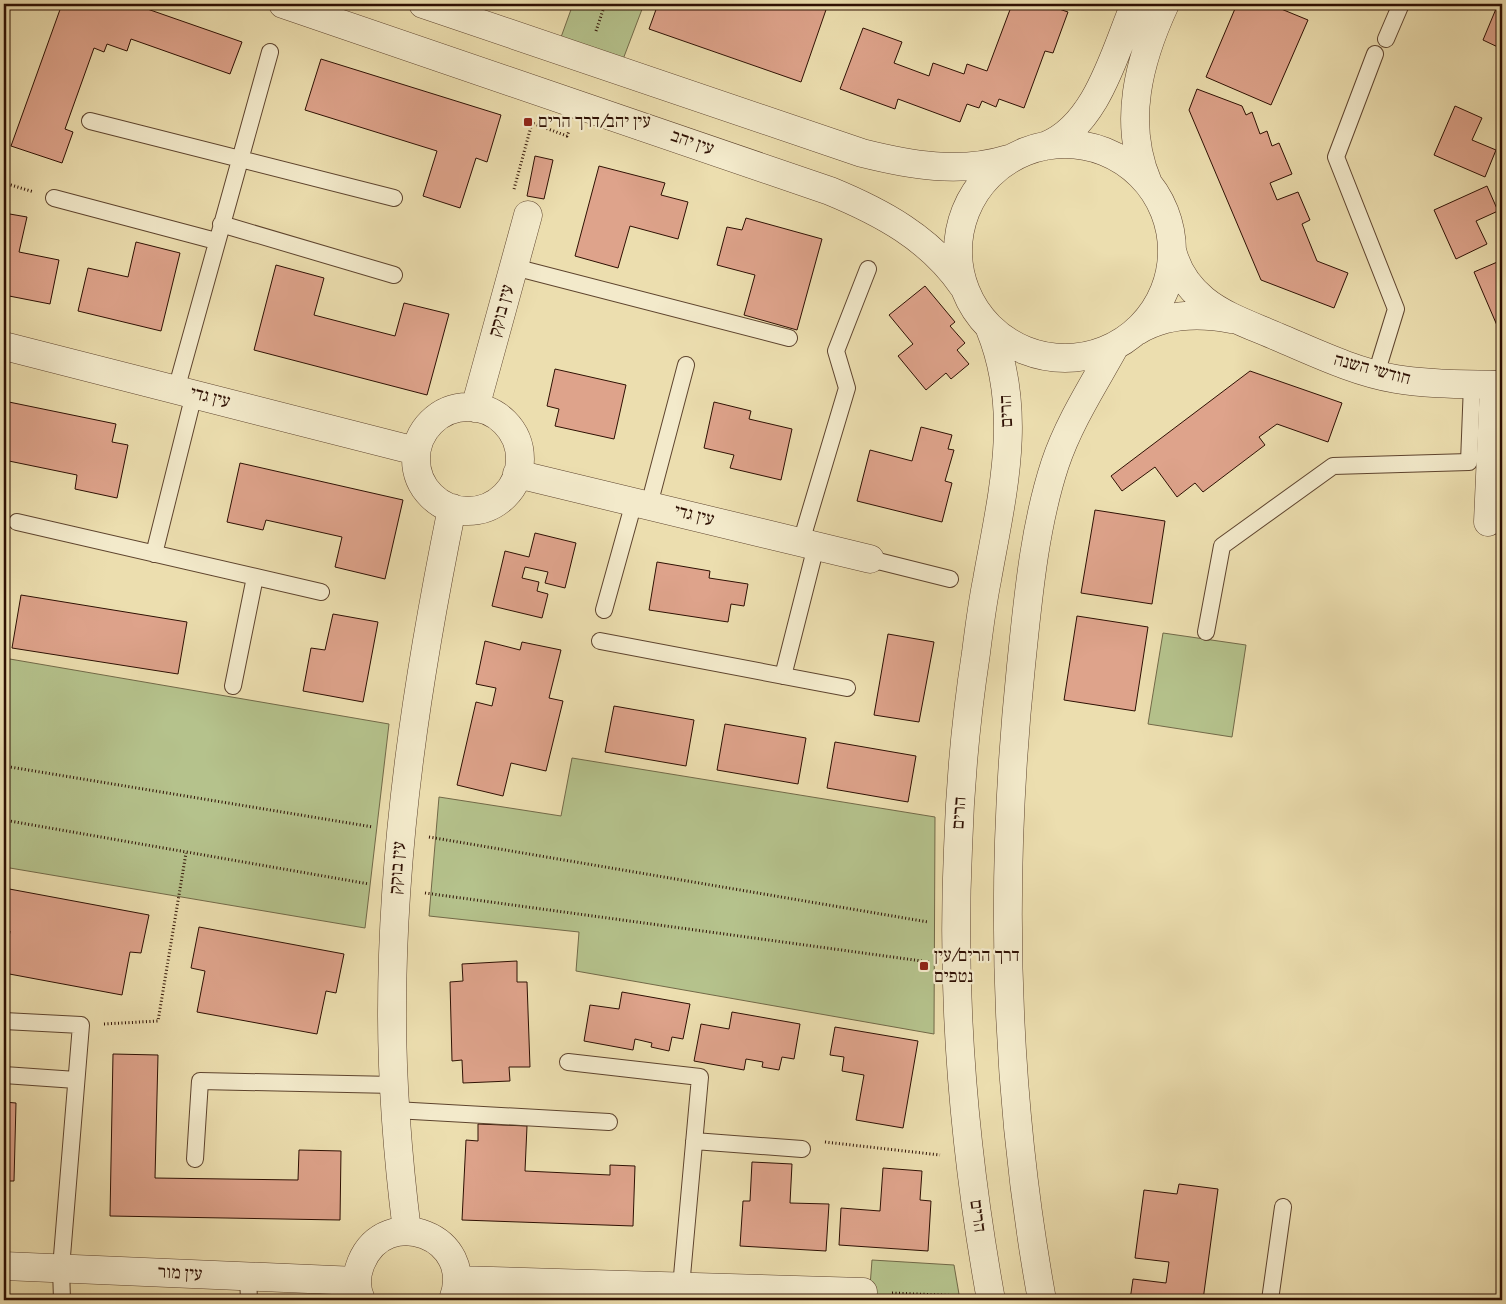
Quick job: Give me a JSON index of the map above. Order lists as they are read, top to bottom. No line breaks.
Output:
{"streets":{"street":["עין יהב","עין בוקק","חודשי השנה","עין גדי","הרים","עין מור"]},"crossings":[["עין בוקק","עין גדי"],["חודשי השנה","הרים"]],"places":{"transit":["עין יהב/דרך הרים","דרך הרים/עין נטפים"]}}
